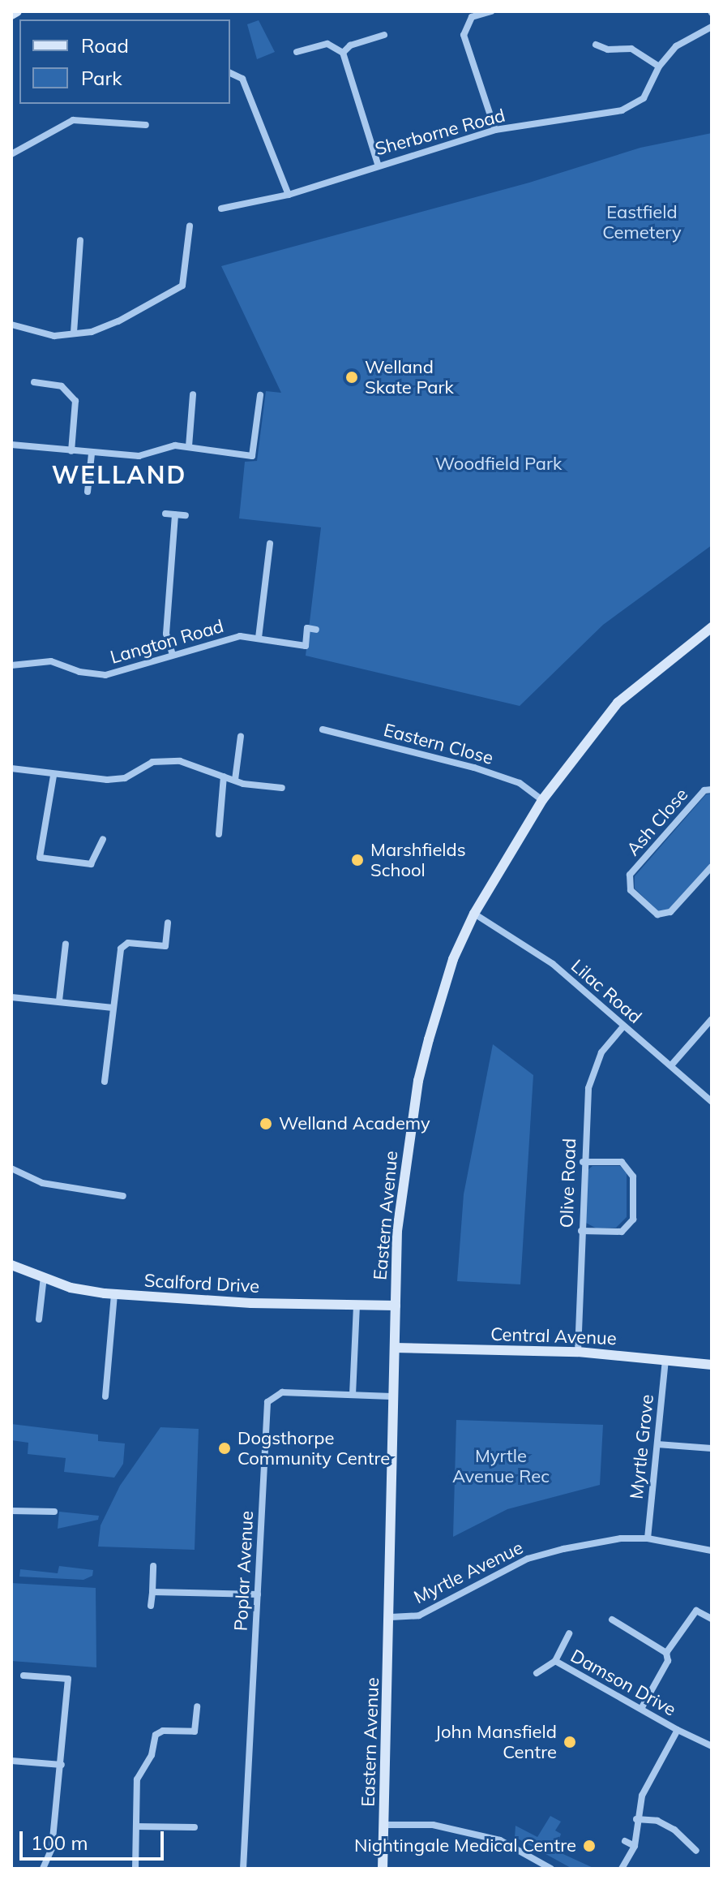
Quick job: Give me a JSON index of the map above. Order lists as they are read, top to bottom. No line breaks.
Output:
{"streets":{"street":["Sherborne Road","Langton Road","Eastern Close","Ash Close","Lilac Road","Olive Road","Eastern Avenue","Scalford Drive","Central Avenue","Myrtle Grove","Poplar Avenue","Myrtle Avenue","Damson Drive"]},"crossings":[["Eastern Close","Eastern Avenue"],["Lilac Road","Olive Road"],["Lilac Road","Eastern Avenue"],["Olive Road","Central Avenue"],["Eastern Avenue","Scalford Drive"],["Eastern Avenue","Central Avenue"],["Eastern Avenue","Poplar Avenue"],["Eastern Avenue","Myrtle Avenue"],["Central Avenue","Myrtle Grove"],["Myrtle Grove","Myrtle Avenue"]],"districts":["WELLAND"],"parks":["Eastfield Cemetery","Woodfield Park","Myrtle Avenue Rec"],"places":["Welland Skate Park","Marshfields School","Welland Academy","Dogsthorpe Community Centre","John Mansfield Centre","Nightingale Medical Centre"],"legend":["Road","Park"],"scale_bar":"100 m"}
